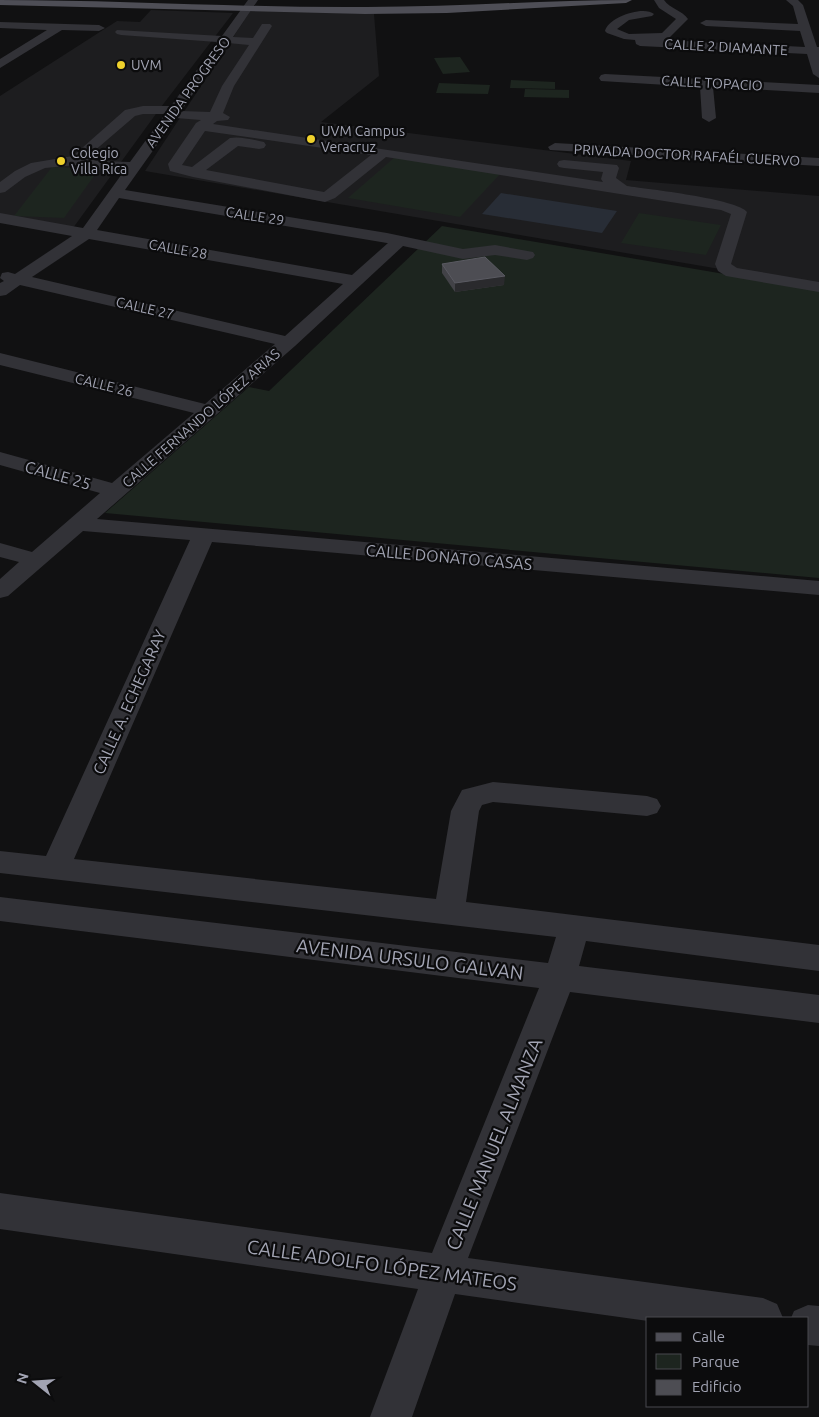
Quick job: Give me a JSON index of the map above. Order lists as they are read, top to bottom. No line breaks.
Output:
{"streets":{"street":["CALLE 2 DIAMANTE","CALLE TOPACIO","AVENIDA PROGRESO","PRIVADA DOCTOR RAFAÉL CUERVO","CALLE 29","CALLE 28","CALLE 27","CALLE 26","CALLE FERNANDO LÓPEZ ARIAS","CALLE 25","CALLE DONATO CASAS","CALLE A. ECHEGARAY","AVENIDA URSULO GALVAN","CALLE MANUEL ALMANZA","CALLE ADOLFO LÓPEZ MATEOS"]},"crossings":[["AVENIDA PROGRESO","CALLE 29"],["AVENIDA PROGRESO","CALLE 28"],["CALLE 29","CALLE FERNANDO LÓPEZ ARIAS"],["CALLE 28","CALLE FERNANDO LÓPEZ ARIAS"],["CALLE 27","CALLE FERNANDO LÓPEZ ARIAS"],["CALLE 26","CALLE FERNANDO LÓPEZ ARIAS"],["CALLE FERNANDO LÓPEZ ARIAS","CALLE 25"],["CALLE FERNANDO LÓPEZ ARIAS","CALLE DONATO CASAS"],["CALLE DONATO CASAS","CALLE A. ECHEGARAY"],["AVENIDA URSULO GALVAN","CALLE MANUEL ALMANZA"],["CALLE MANUEL ALMANZA","CALLE ADOLFO LÓPEZ MATEOS"]],"places":["UVM","UVM Campus Veracruz","Colegio Villa Rica"],"legend":["Calle","Parque","Edificio"],"north":"left"}
